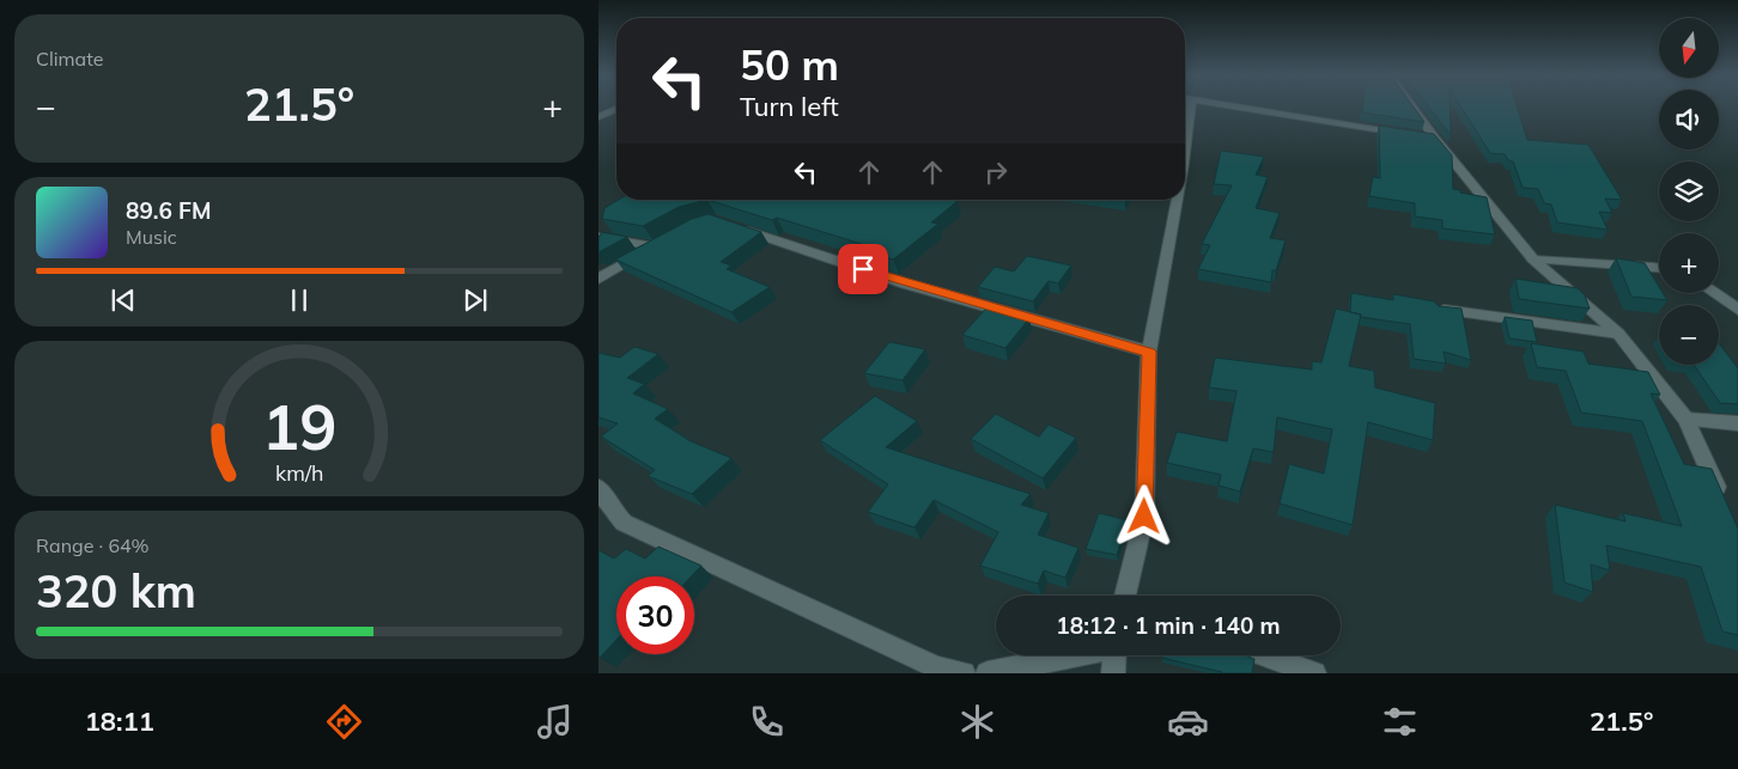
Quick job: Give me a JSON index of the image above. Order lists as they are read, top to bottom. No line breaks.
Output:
{"north":"bottom","page":{"tile":["Climate",["Range · 64%","320 km"]],"map_buttons":["+","−"],"turn":["50 m","Turn left"],"heat":["−","21.5°","+"],"song":["89.6 FM","Music"],"limit":"30","trip":"18:12 · 1 min · 140 m","tabs":["18:11","21.5°"],"gauge":["19","km/h"]}}
